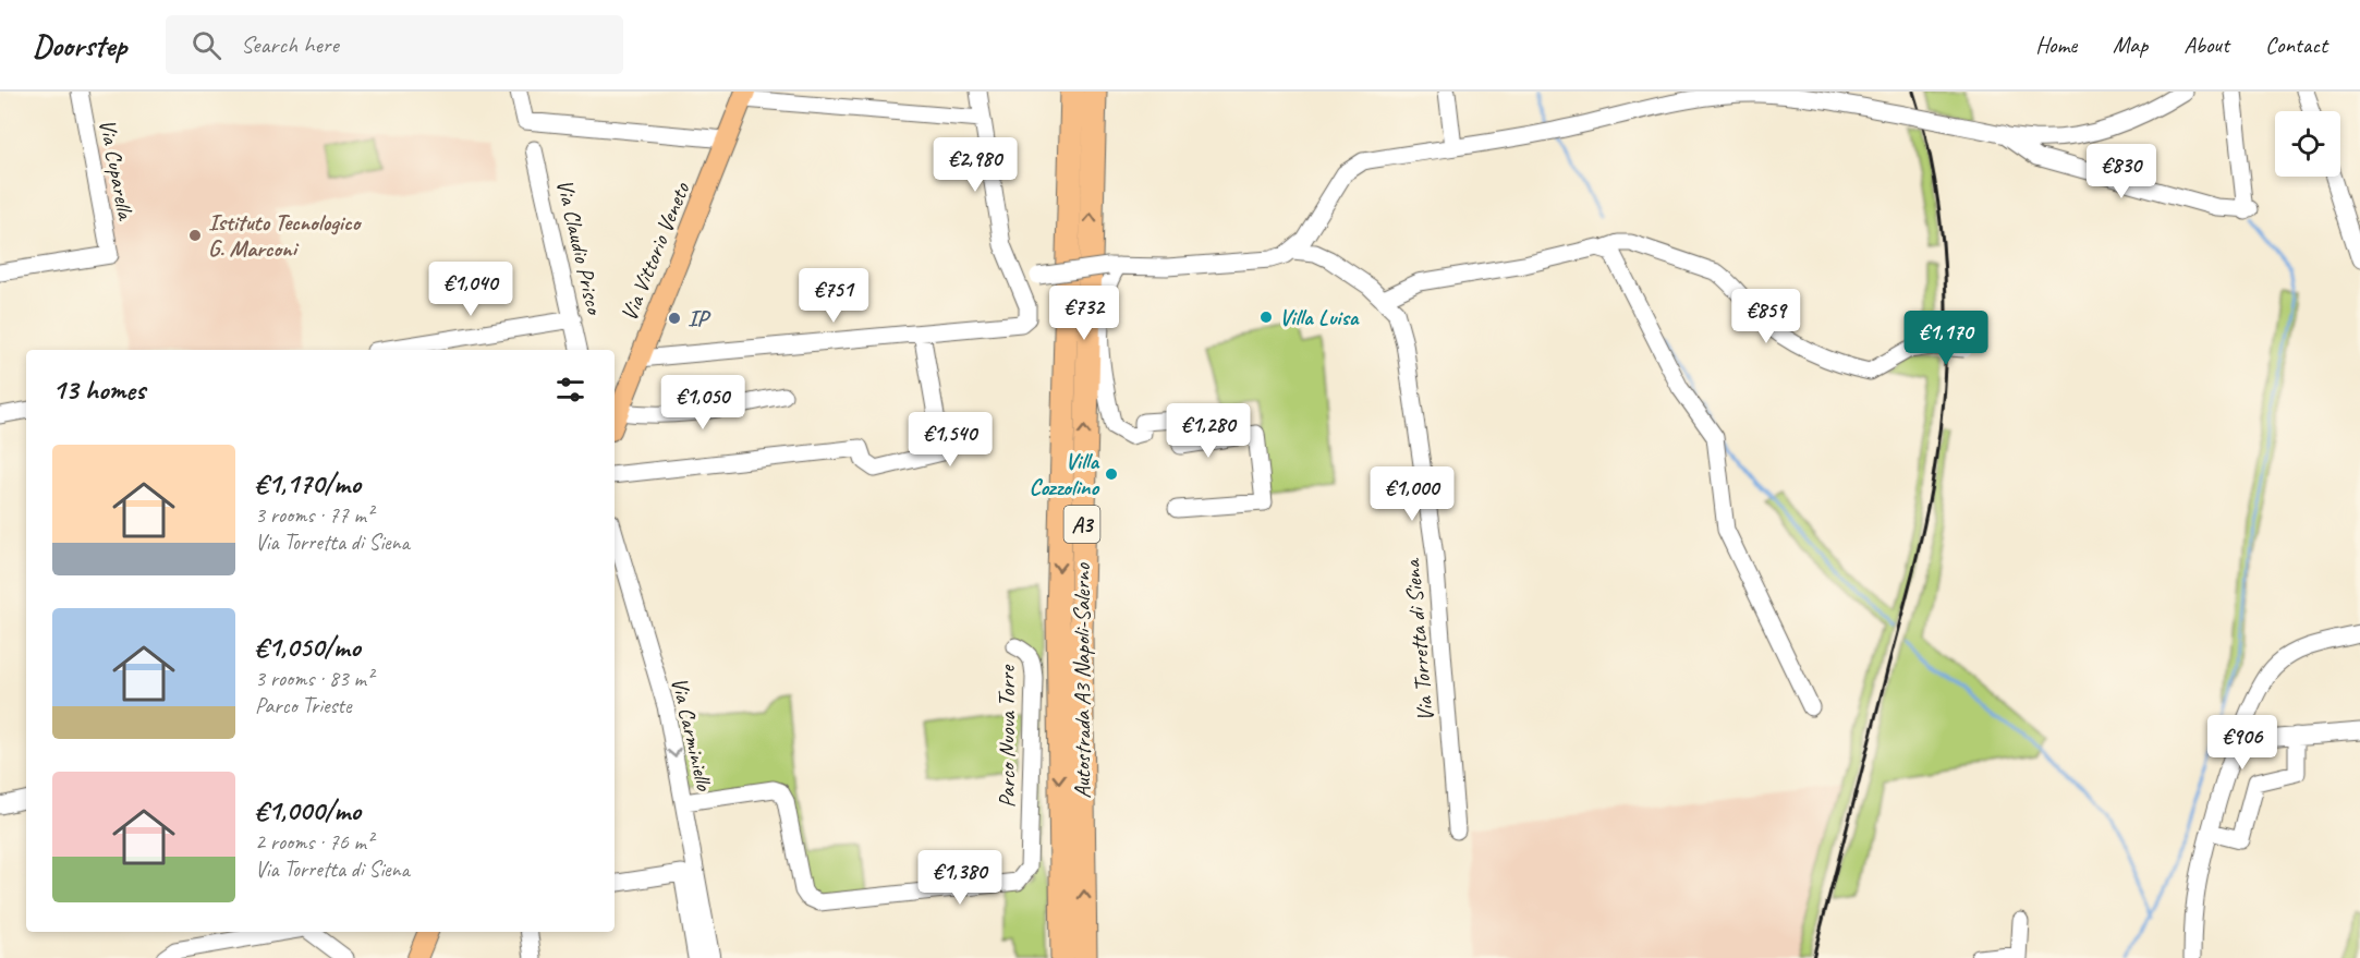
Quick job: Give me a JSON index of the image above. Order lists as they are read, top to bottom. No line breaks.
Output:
{"streets":{"highway":["A3","Autostrada A3 Napoli-Salerno"],"main road":["Via Vittorio Veneto"],"street":["Via Cuparella","Via Claudio Prisco","Via Torretta di Siena","Via Carminiello","Parco Nuova Torre"]},"crossings":[["Via Carminiello","Parco Nuova Torre"]],"one_way":["Via Carminiello"],"places":["Istituto Tecnologico G. Marconi","Villa Luisa","IP","Villa Cozzolino"],"page":{"header":"Doorstep","search":"Search here","nav":["Home","Map","About","Contact"],"price":["€2,980","€830","€1,040","€751","€732","€859","€1,170","€1,050","€1,280","€1,540","€1,000","€906","€1,380"],"heading":"13 homes","list":[{"name":"€1,170/mo","note":"3 rooms · 77 m² · Via Torretta di Siena"},{"name":"€1,050/mo","note":"3 rooms · 83 m² · Parco Trieste"},{"name":"€1,000/mo","note":"2 rooms · 76 m² · Via Torretta di Siena"}]}}
